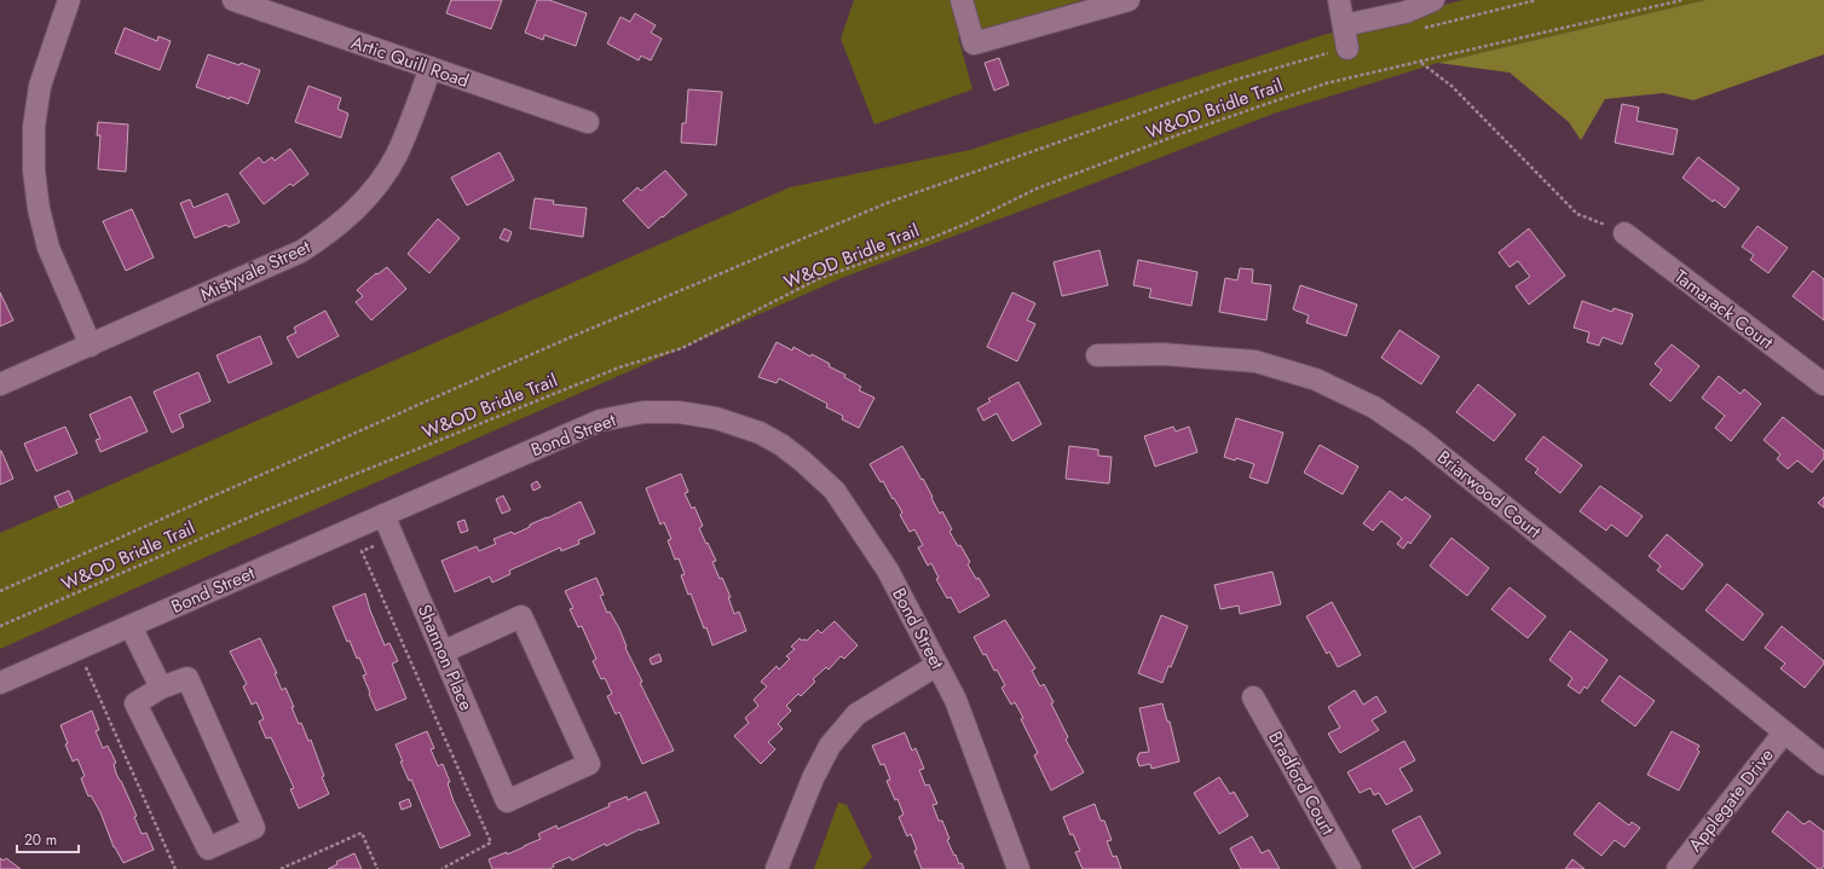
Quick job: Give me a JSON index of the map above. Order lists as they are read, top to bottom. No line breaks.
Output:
{"streets":{"street":["Artic Quill Road","Mistyvale Street","Tamarack Court","Bond Street","Briarwood Court","Shannon Place","Bradford Court","Applegate Drive"],"path":["W&OD Bridle Trail"]},"crossings":[["Artic Quill Road","Mistyvale Street"],["Bond Street","Shannon Place"],["Briarwood Court","Applegate Drive"]],"scale_bar":"20 m"}
